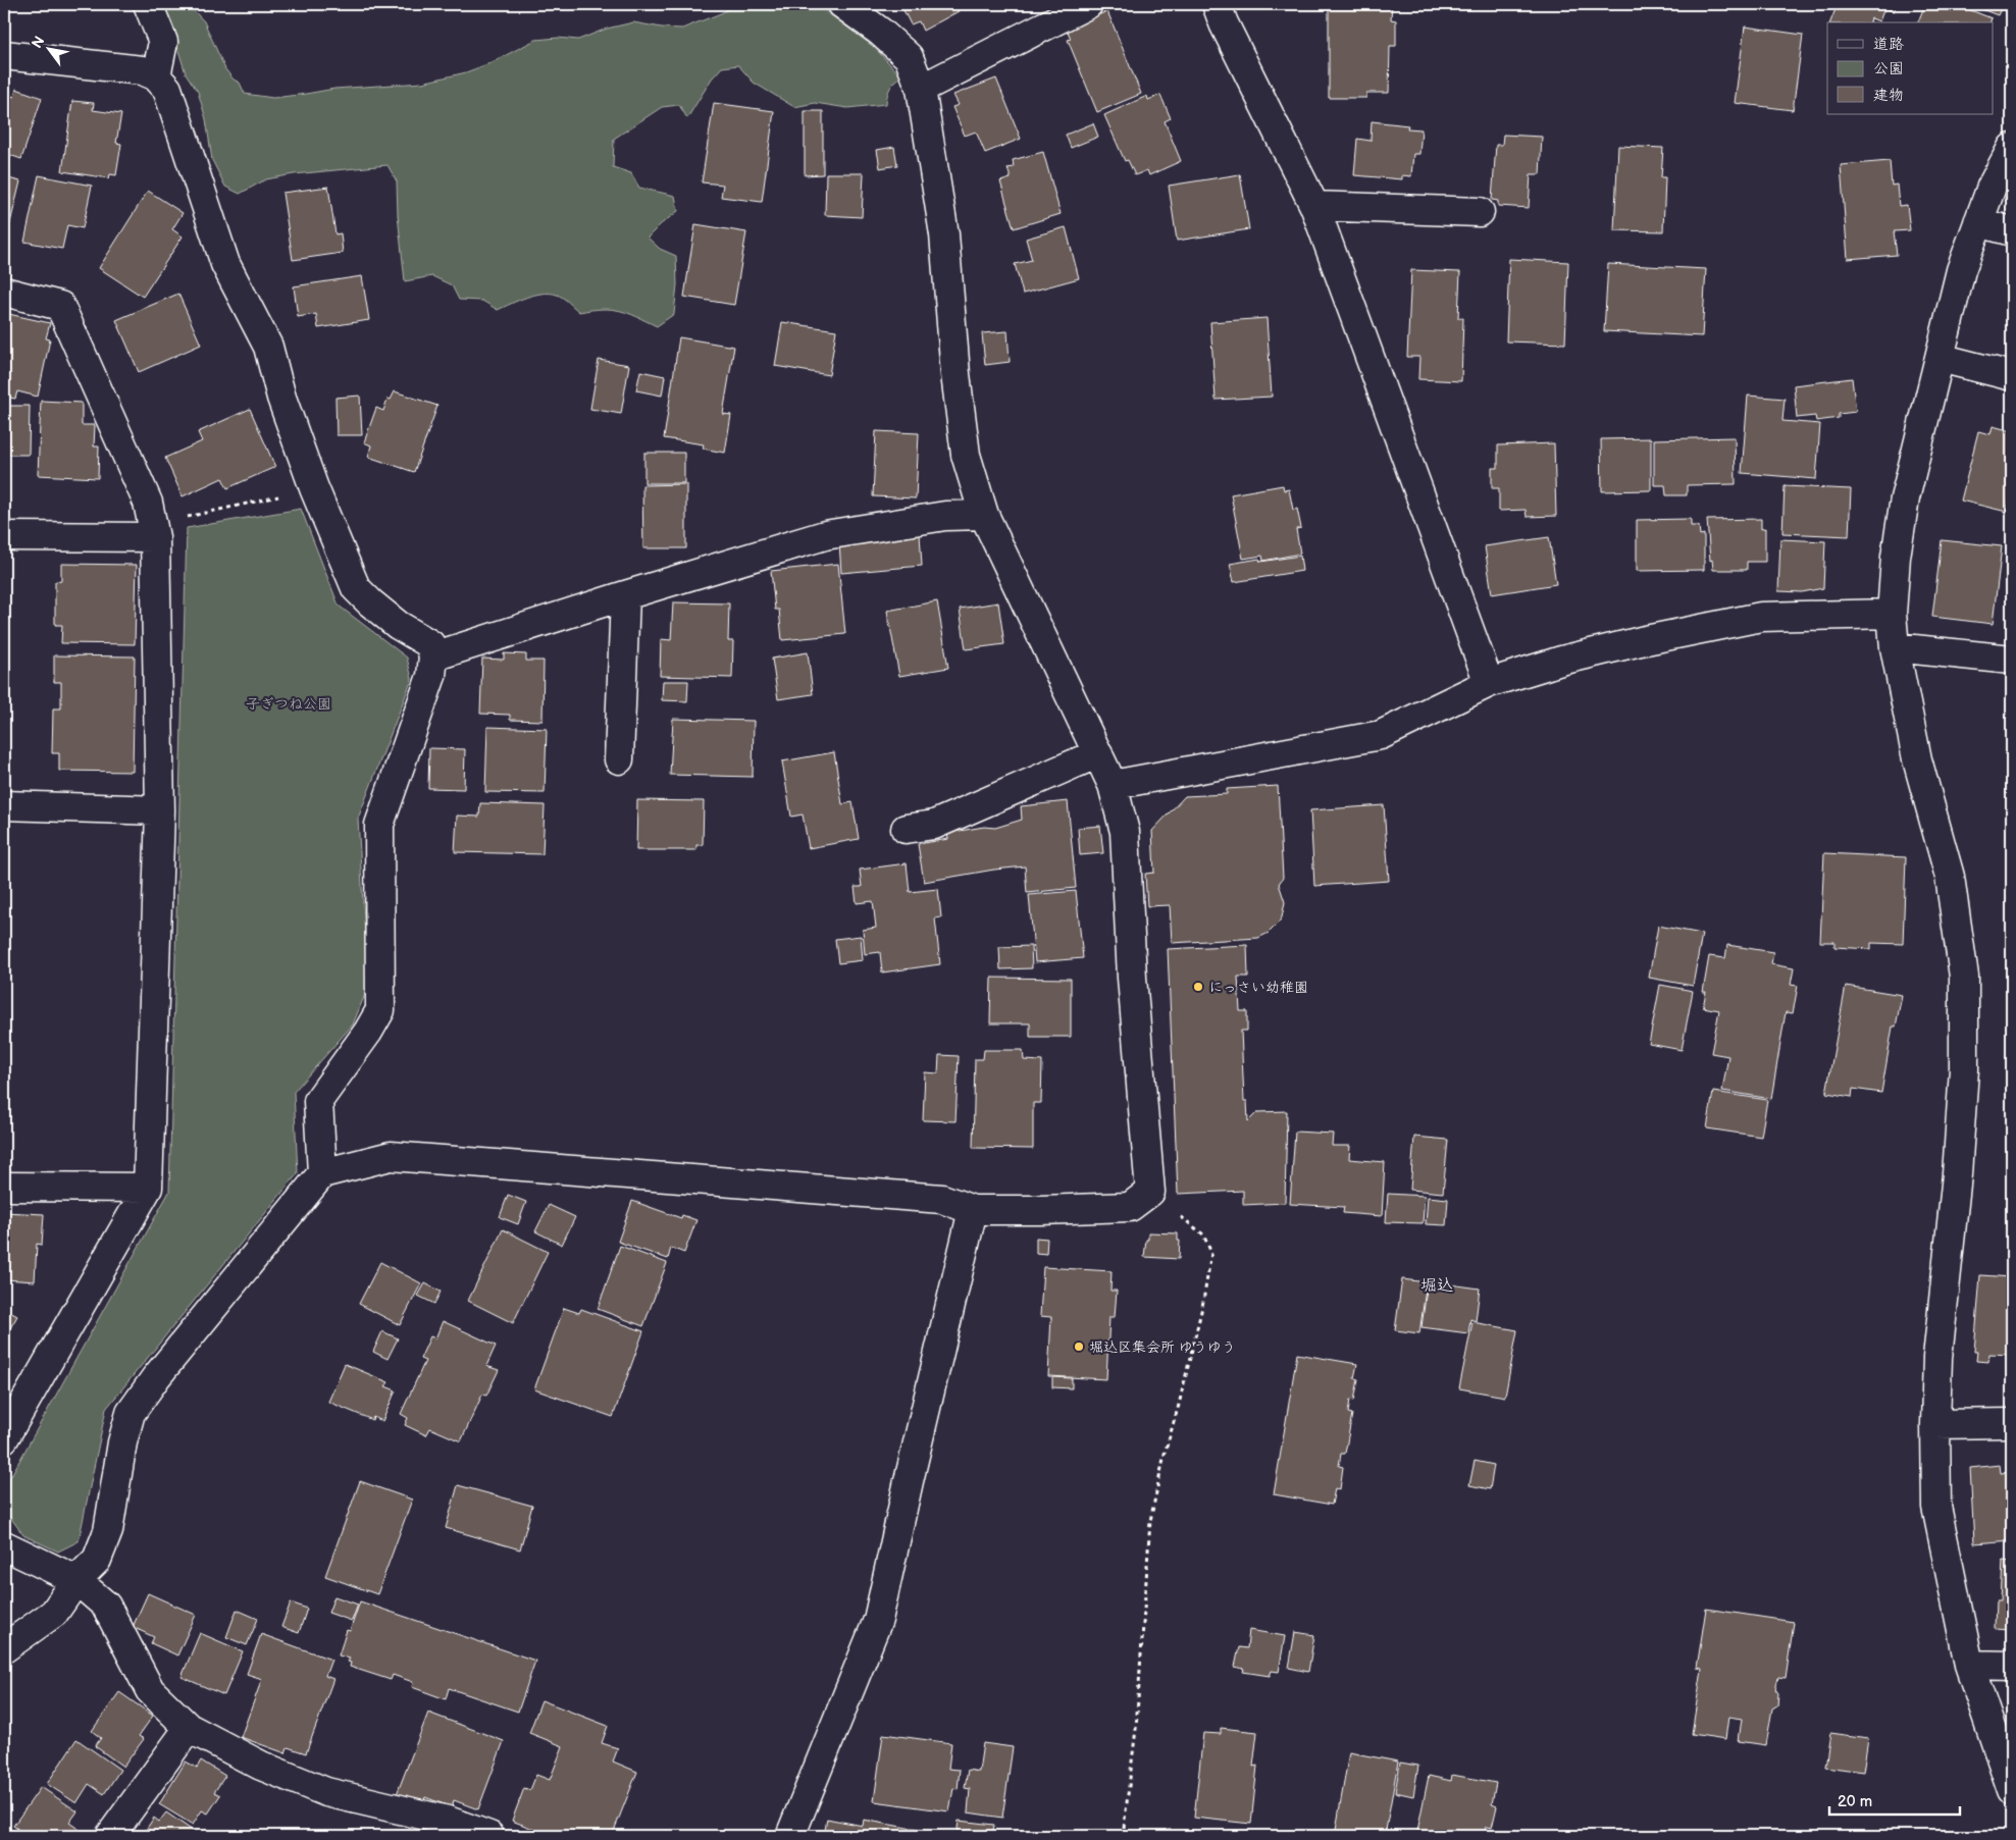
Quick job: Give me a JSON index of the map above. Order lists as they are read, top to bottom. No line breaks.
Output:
{"districts":["堀込"],"parks":["子ぎつね公園"],"places":["にっさい幼稚園","堀込区集会所 ゆうゆう"],"legend":["道路","公園","建物"],"scale_bar":"20 m","north":"top left"}
